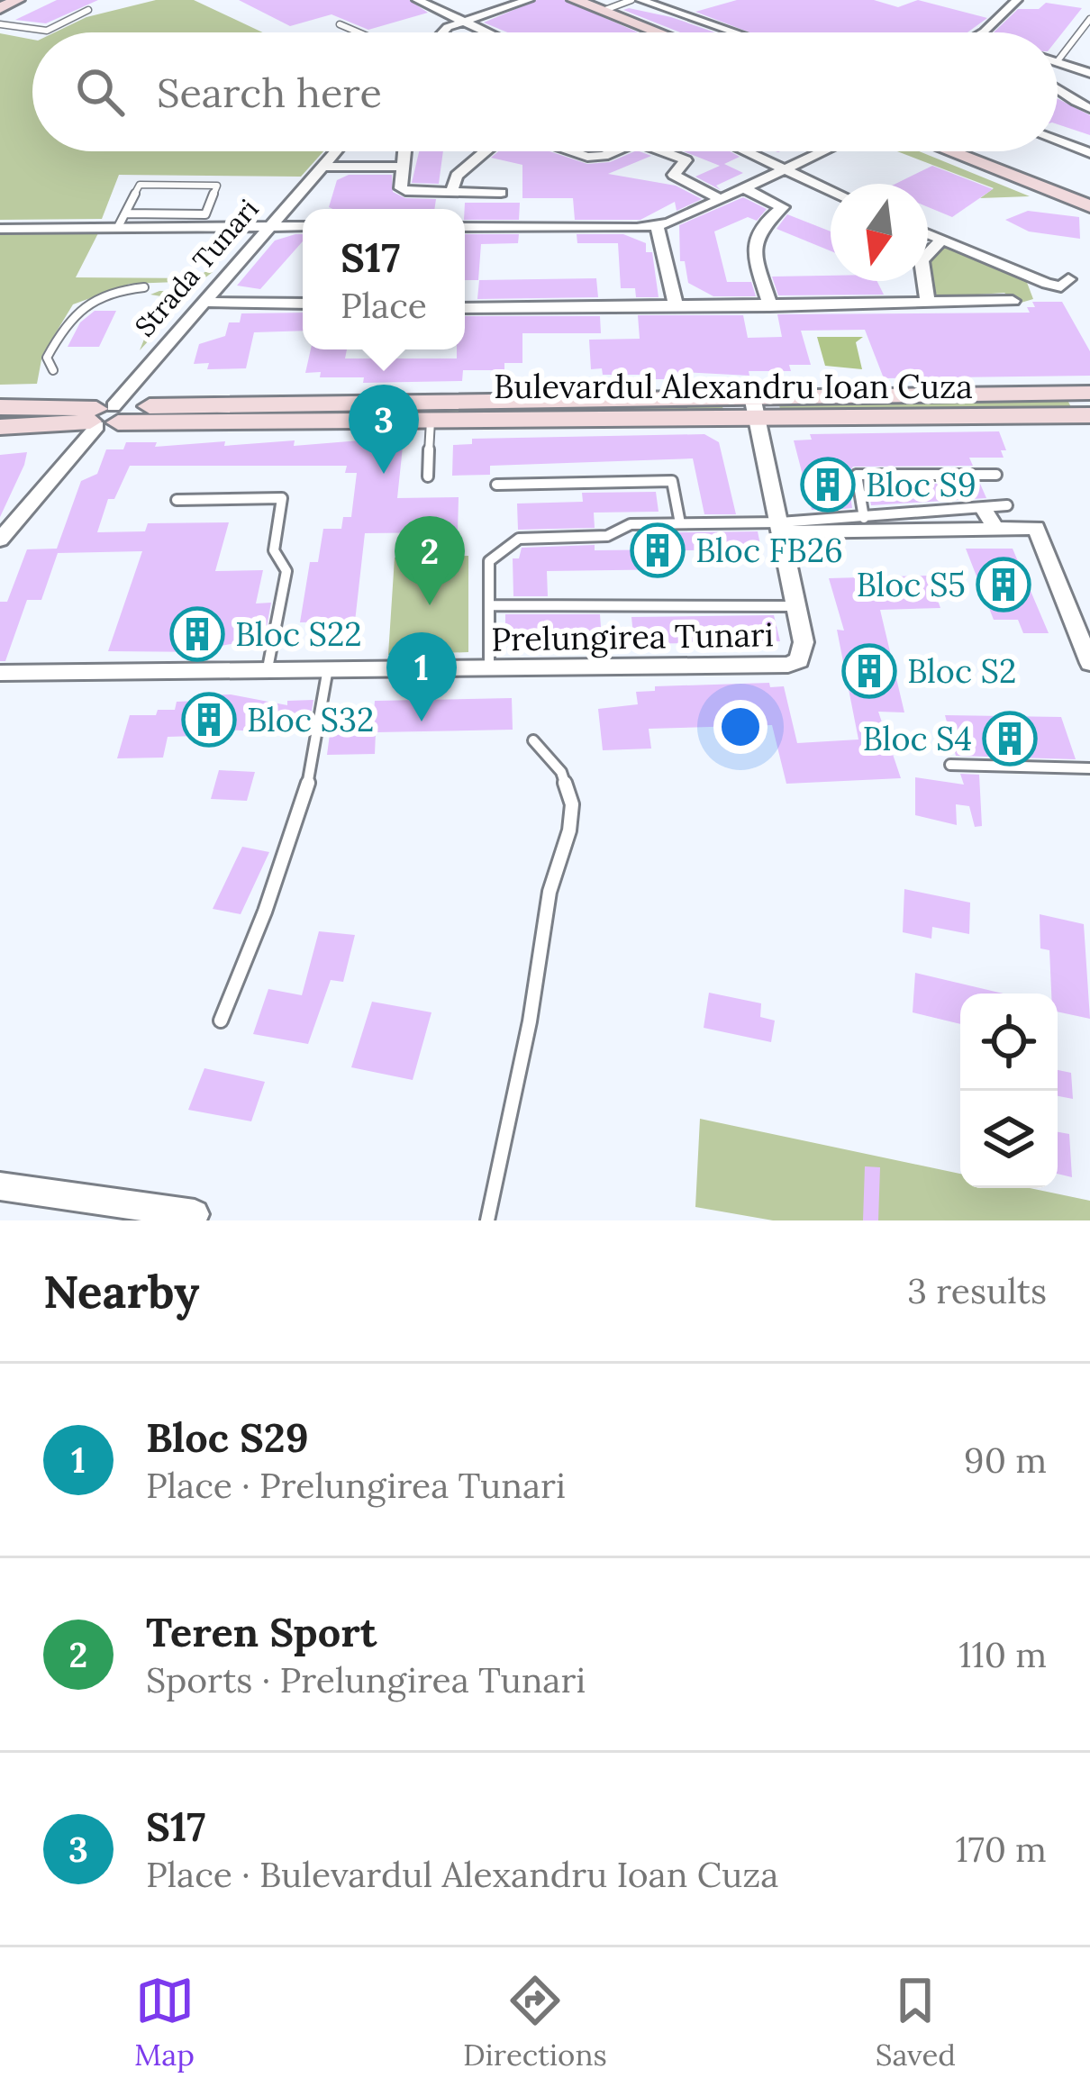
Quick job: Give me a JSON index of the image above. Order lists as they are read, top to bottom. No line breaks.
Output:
{"streets":{"main road":["Bulevardul Alexandru Ioan Cuza"],"street":["Strada Tunari","Prelungirea Tunari"]},"crossings":[["Strada Tunari","Bulevardul Alexandru Ioan Cuza"],["Bulevardul Alexandru Ioan Cuza","Prelungirea Tunari"]],"places":{"building":["Bloc S9","Bloc FB26","Bloc S5","Bloc S22","Bloc S2","Bloc S32","Bloc S4"]},"north":"bottom","page":{"search":"Search here","popup":["S17","Place"],"pins":["3","2","1"],"heading":["Nearby","3 results"],"list":[{"mark":"1","name":"Bloc S29","note":"Place · Prelungirea Tunari","value":"90 m"},{"mark":"2","name":"Teren Sport","note":"Sports · Prelungirea Tunari","value":"110 m"},{"mark":"3","name":"S17","note":"Place · Bulevardul Alexandru Ioan Cuza","value":"170 m"}],"nav":["Map","Directions","Saved"]}}
